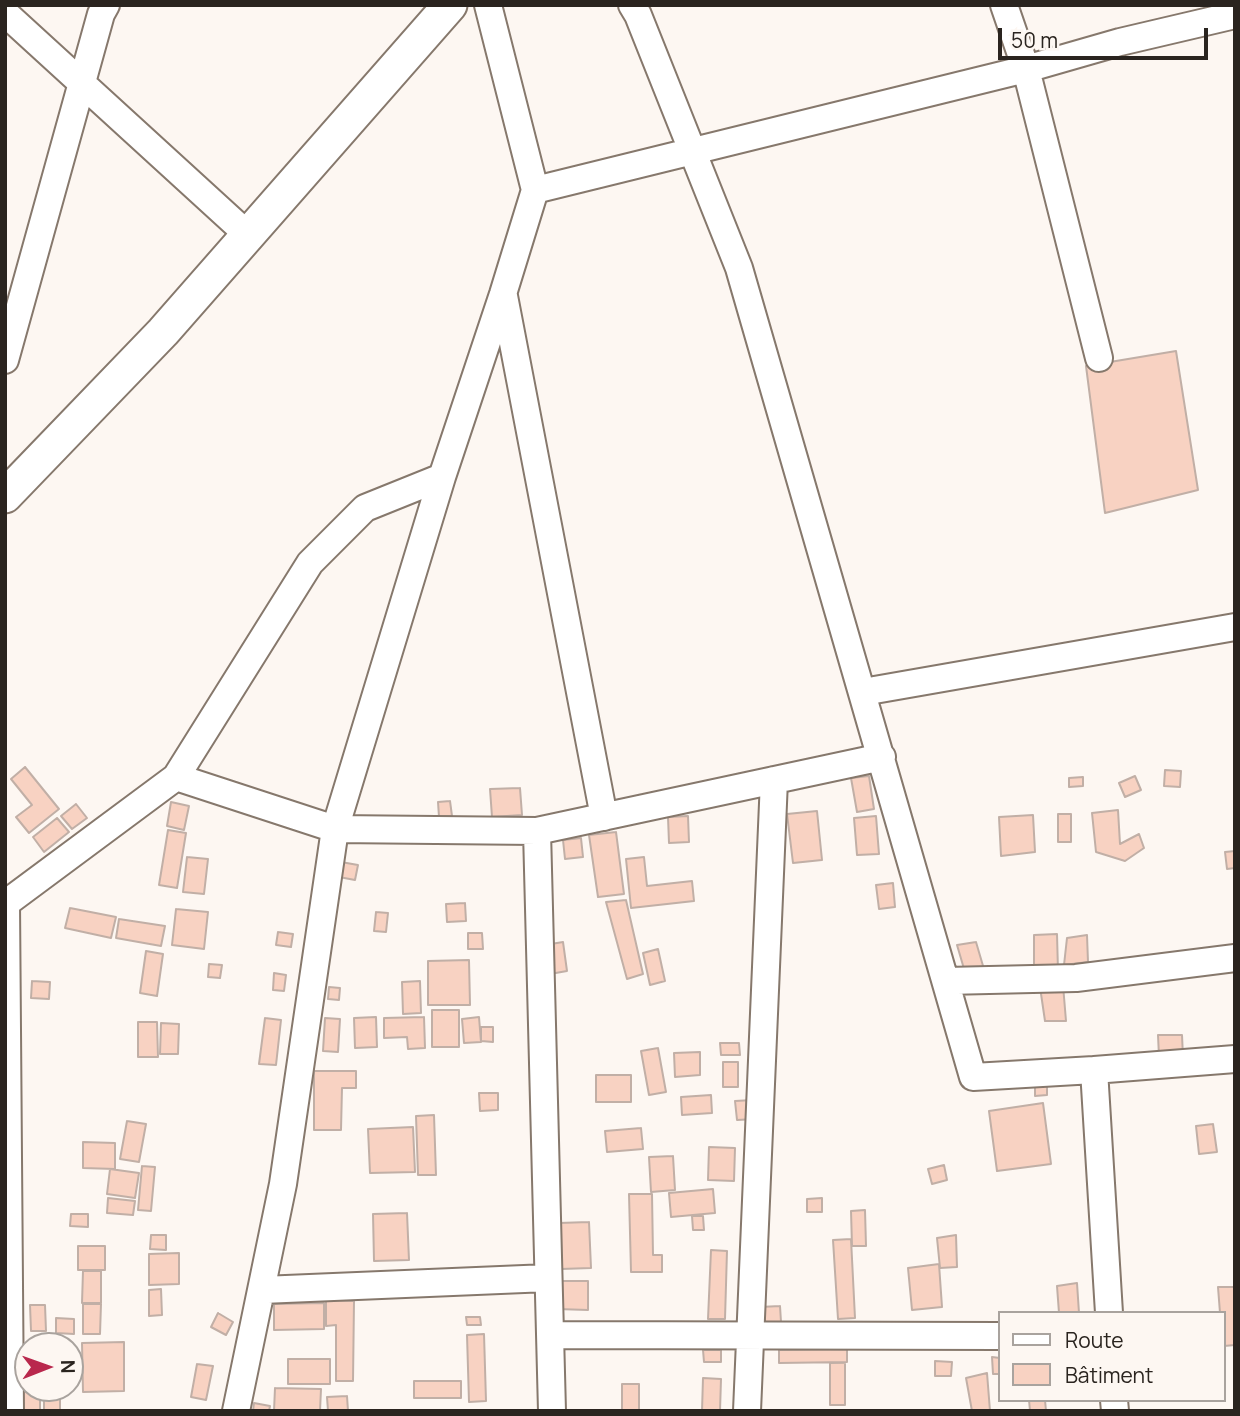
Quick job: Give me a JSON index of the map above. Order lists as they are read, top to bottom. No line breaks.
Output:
{"legend":["Route","Bâtiment"],"scale_bar":"50 m","north":"right"}
